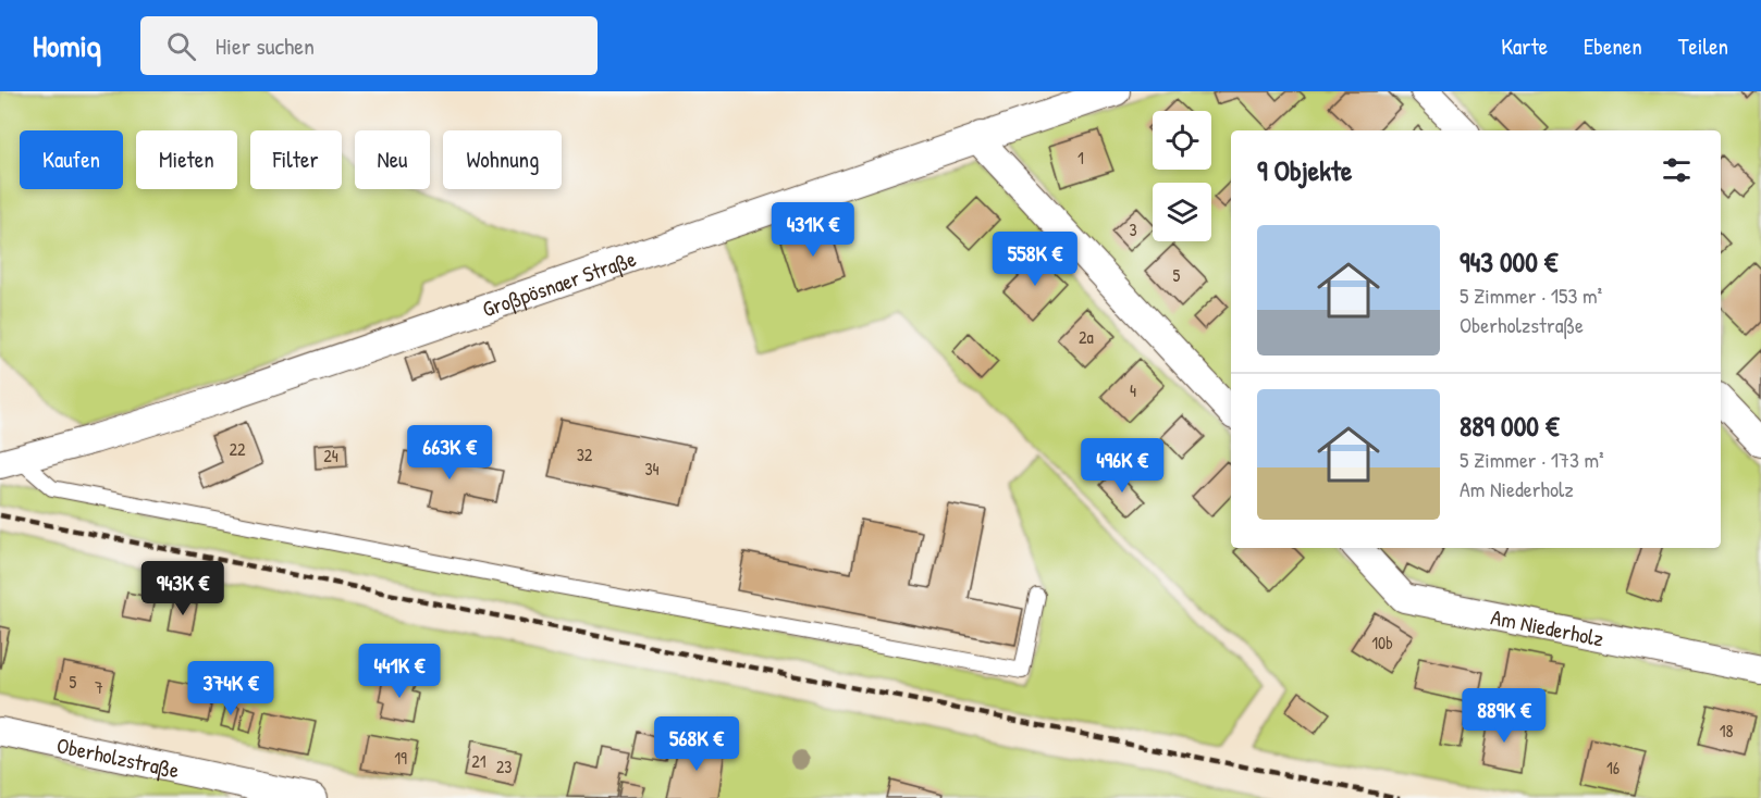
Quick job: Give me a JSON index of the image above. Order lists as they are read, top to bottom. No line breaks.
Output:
{"streets":{"street":["Großpösnaer Straße","Am Niederholz","Oberholzstraße"]},"house_numbers":["1","3","5","2a","4","22","32","24","34","10b","5","7","18","19","21","23","16"],"page":{"header":"Homiq","search":"Hier suchen","nav":["Karte","Ebenen","Teilen"],"chip":["Kaufen","Mieten","Filter","Neu","Wohnung"],"heading":"9 Objekte","price":["431K €","558K €","663K €","496K €","943K €","441K €","374K €","889K €","568K €"],"list":[{"name":"943 000 €","note":"5 Zimmer · 153 m² · Oberholzstraße"},{"name":"889 000 €","note":"5 Zimmer · 173 m² · Am Niederholz"}]}}
